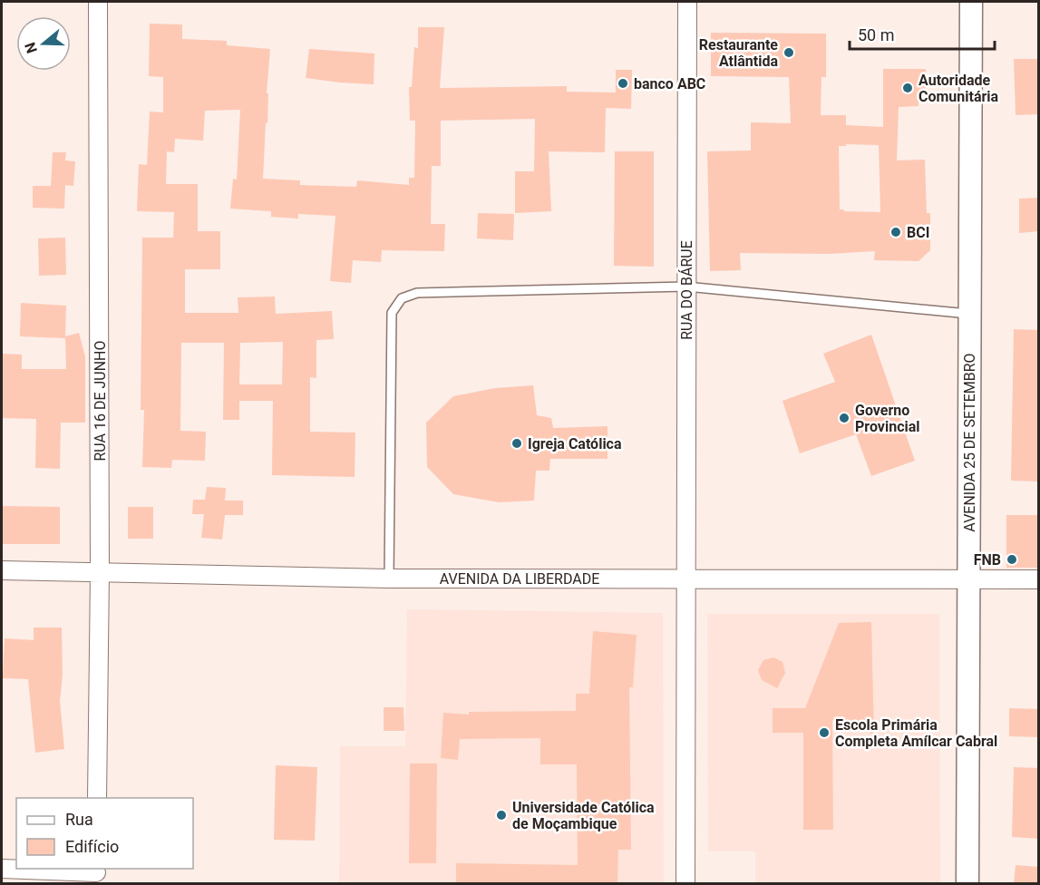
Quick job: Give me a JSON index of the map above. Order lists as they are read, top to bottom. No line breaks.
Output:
{"streets":{"street":["RUA DO BÁRUE","RUA 16 DE JUNHO","AVENIDA 25 DE SETEMBRO","AVENIDA DA LIBERDADE"]},"crossings":[["RUA DO BÁRUE","AVENIDA DA LIBERDADE"],["RUA 16 DE JUNHO","AVENIDA DA LIBERDADE"],["AVENIDA 25 DE SETEMBRO","AVENIDA DA LIBERDADE"]],"places":["Restaurante Atlântida","banco ABC","Autoridade Comunitária","BCI","Governo Provincial","Igreja Católica","FNB","Escola Primária Completa Amílcar Cabral","Universidade Católica de Moçambique"],"legend":["Rua","Edifício"],"scale_bar":"50 m","north":"left"}
